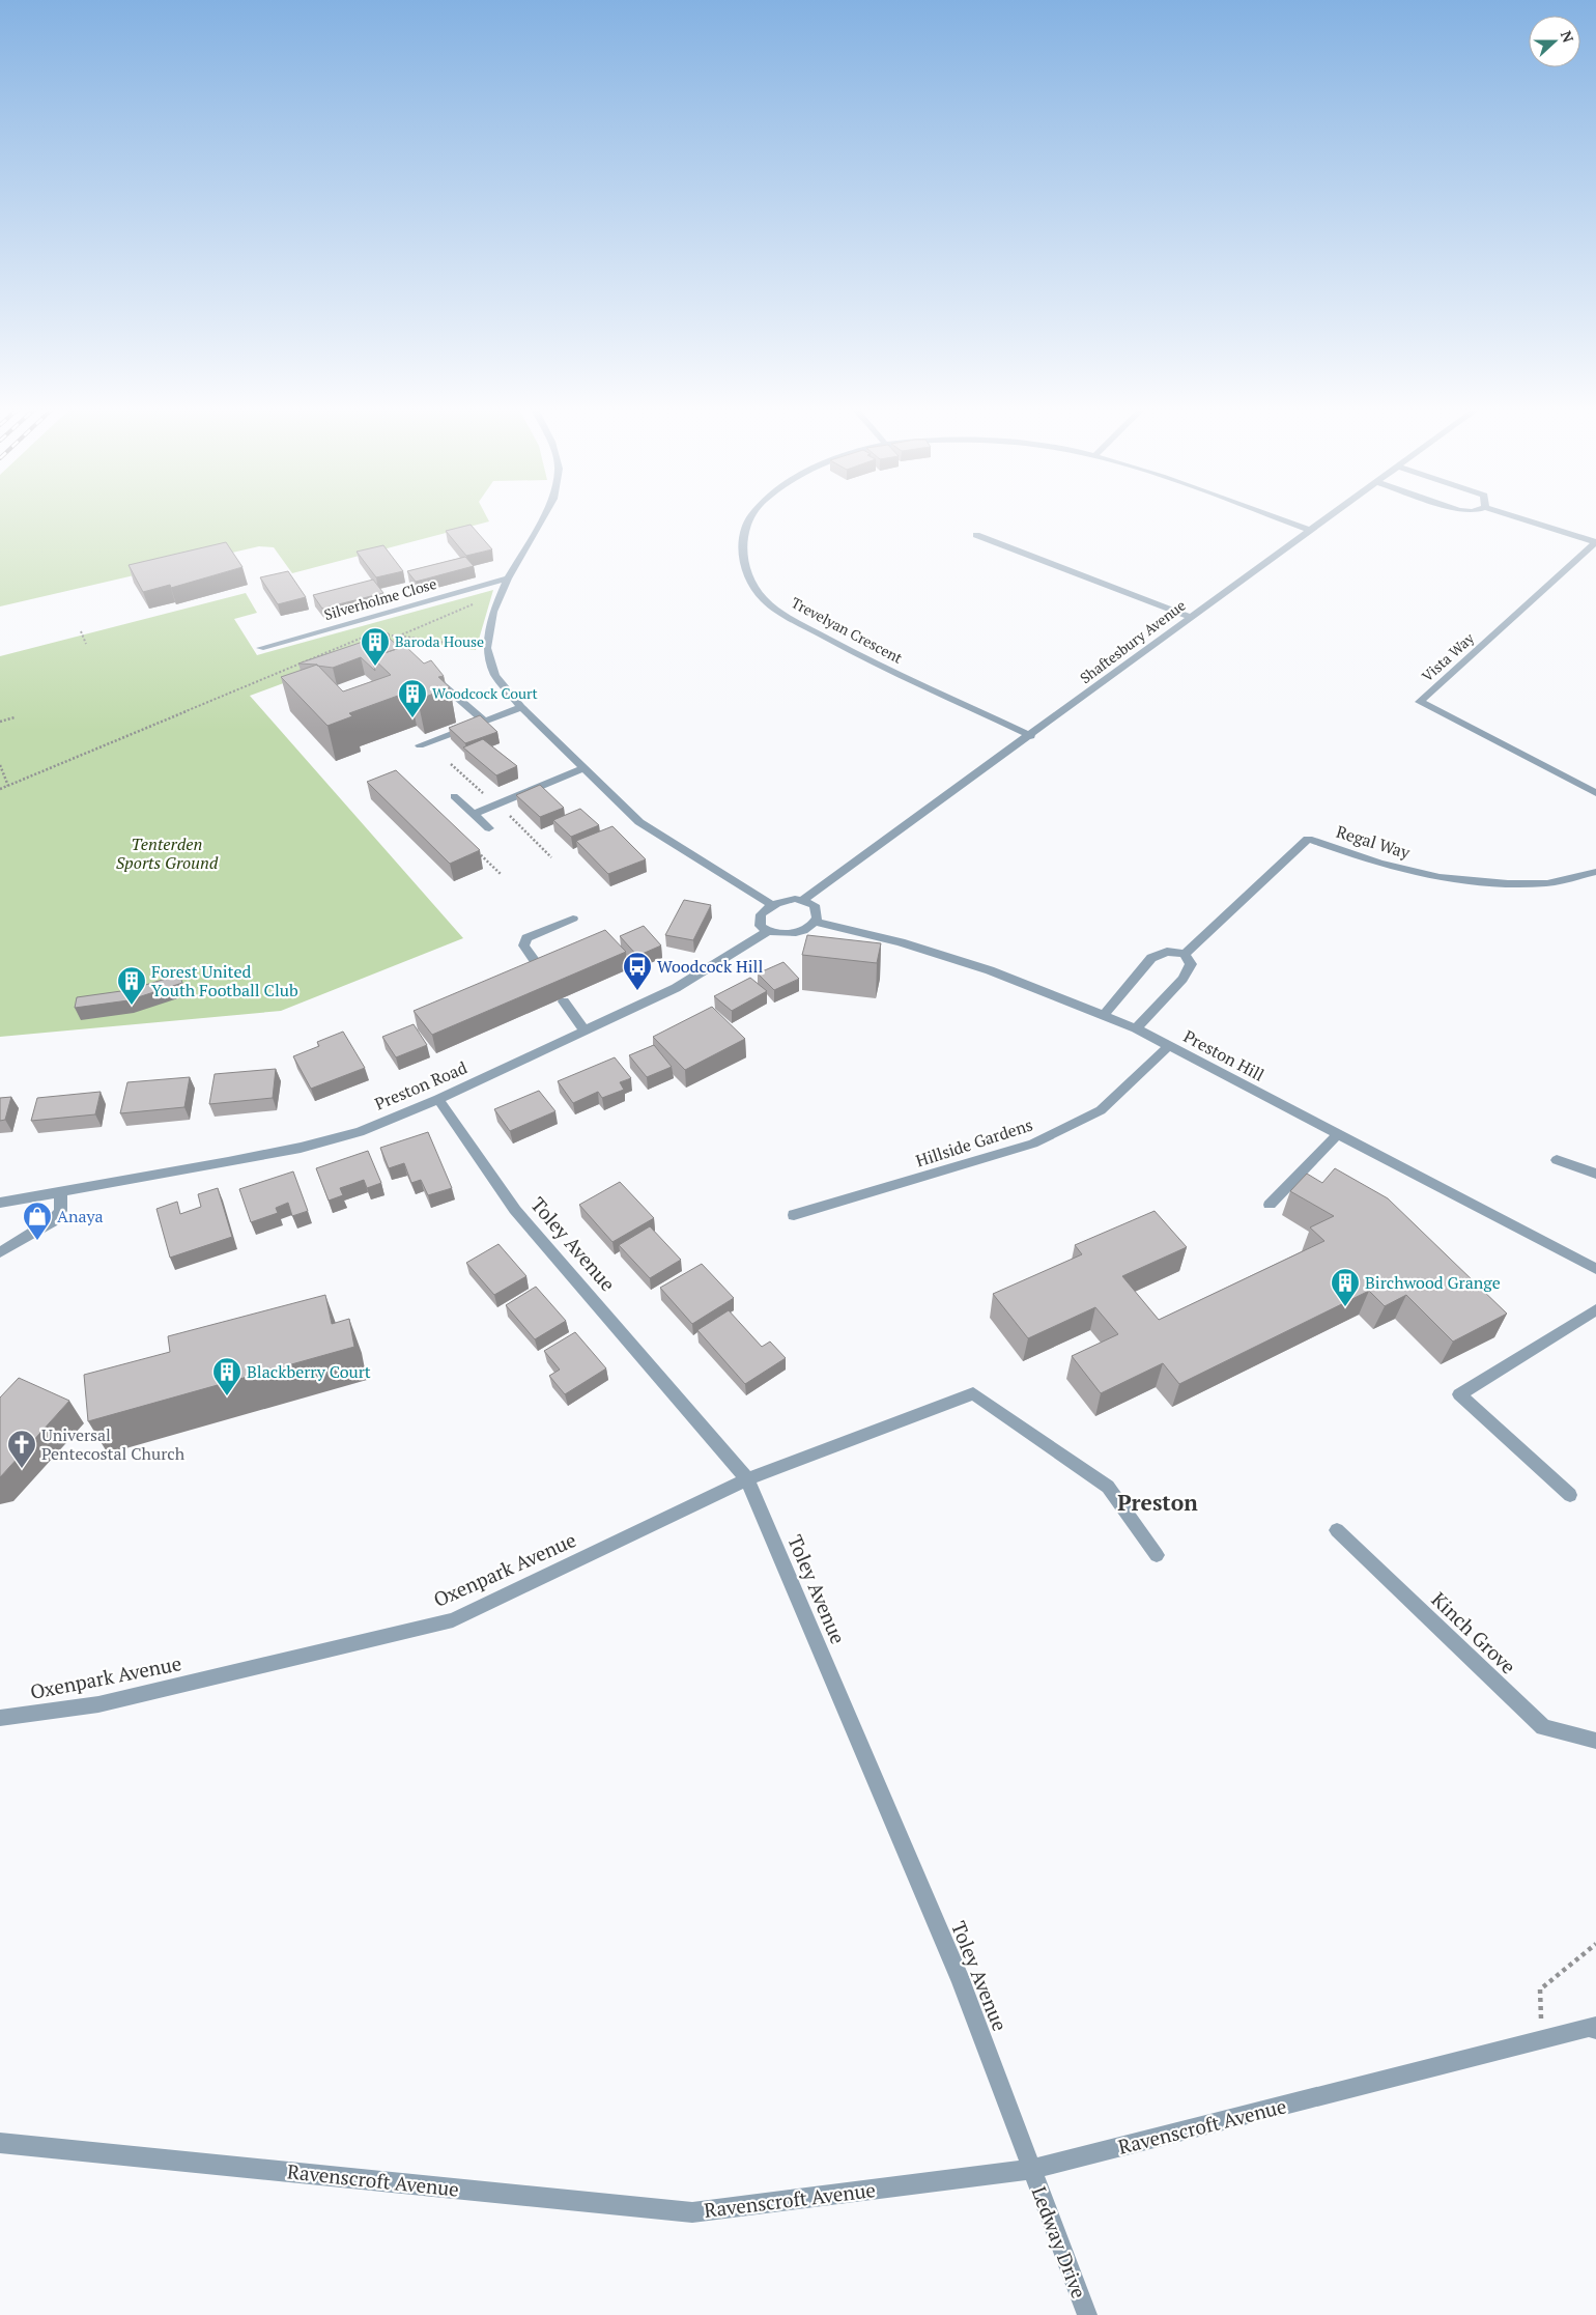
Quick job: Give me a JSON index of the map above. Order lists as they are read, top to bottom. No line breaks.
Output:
{"streets":{"street":["Silverholme Close","Trevelyan Crescent","Shaftesbury Avenue","Vista Way","Regal Way","Preston Hill","Preston Road","Hillside Gardens","Toley Avenue","Oxenpark Avenue","Kinch Grove","Ravenscroft Avenue","Ledway Drive"]},"crossings":[["Trevelyan Crescent","Shaftesbury Avenue"],["Preston Hill","Hillside Gardens"],["Preston Road","Toley Avenue"],["Toley Avenue","Oxenpark Avenue"],["Toley Avenue","Ravenscroft Avenue"],["Toley Avenue","Ledway Drive"],["Ravenscroft Avenue","Ledway Drive"]],"districts":["Preston"],"parks":["Tenterden Sports Ground"],"places":{"building":["Baroda House","Woodcock Court","Forest United Youth Football Club","Birchwood Grange","Blackberry Court"],"bus stop":["Woodcock Hill"],"shop":["Anaya"],"church":["Universal Pentecostal Church"]},"north":"right"}
